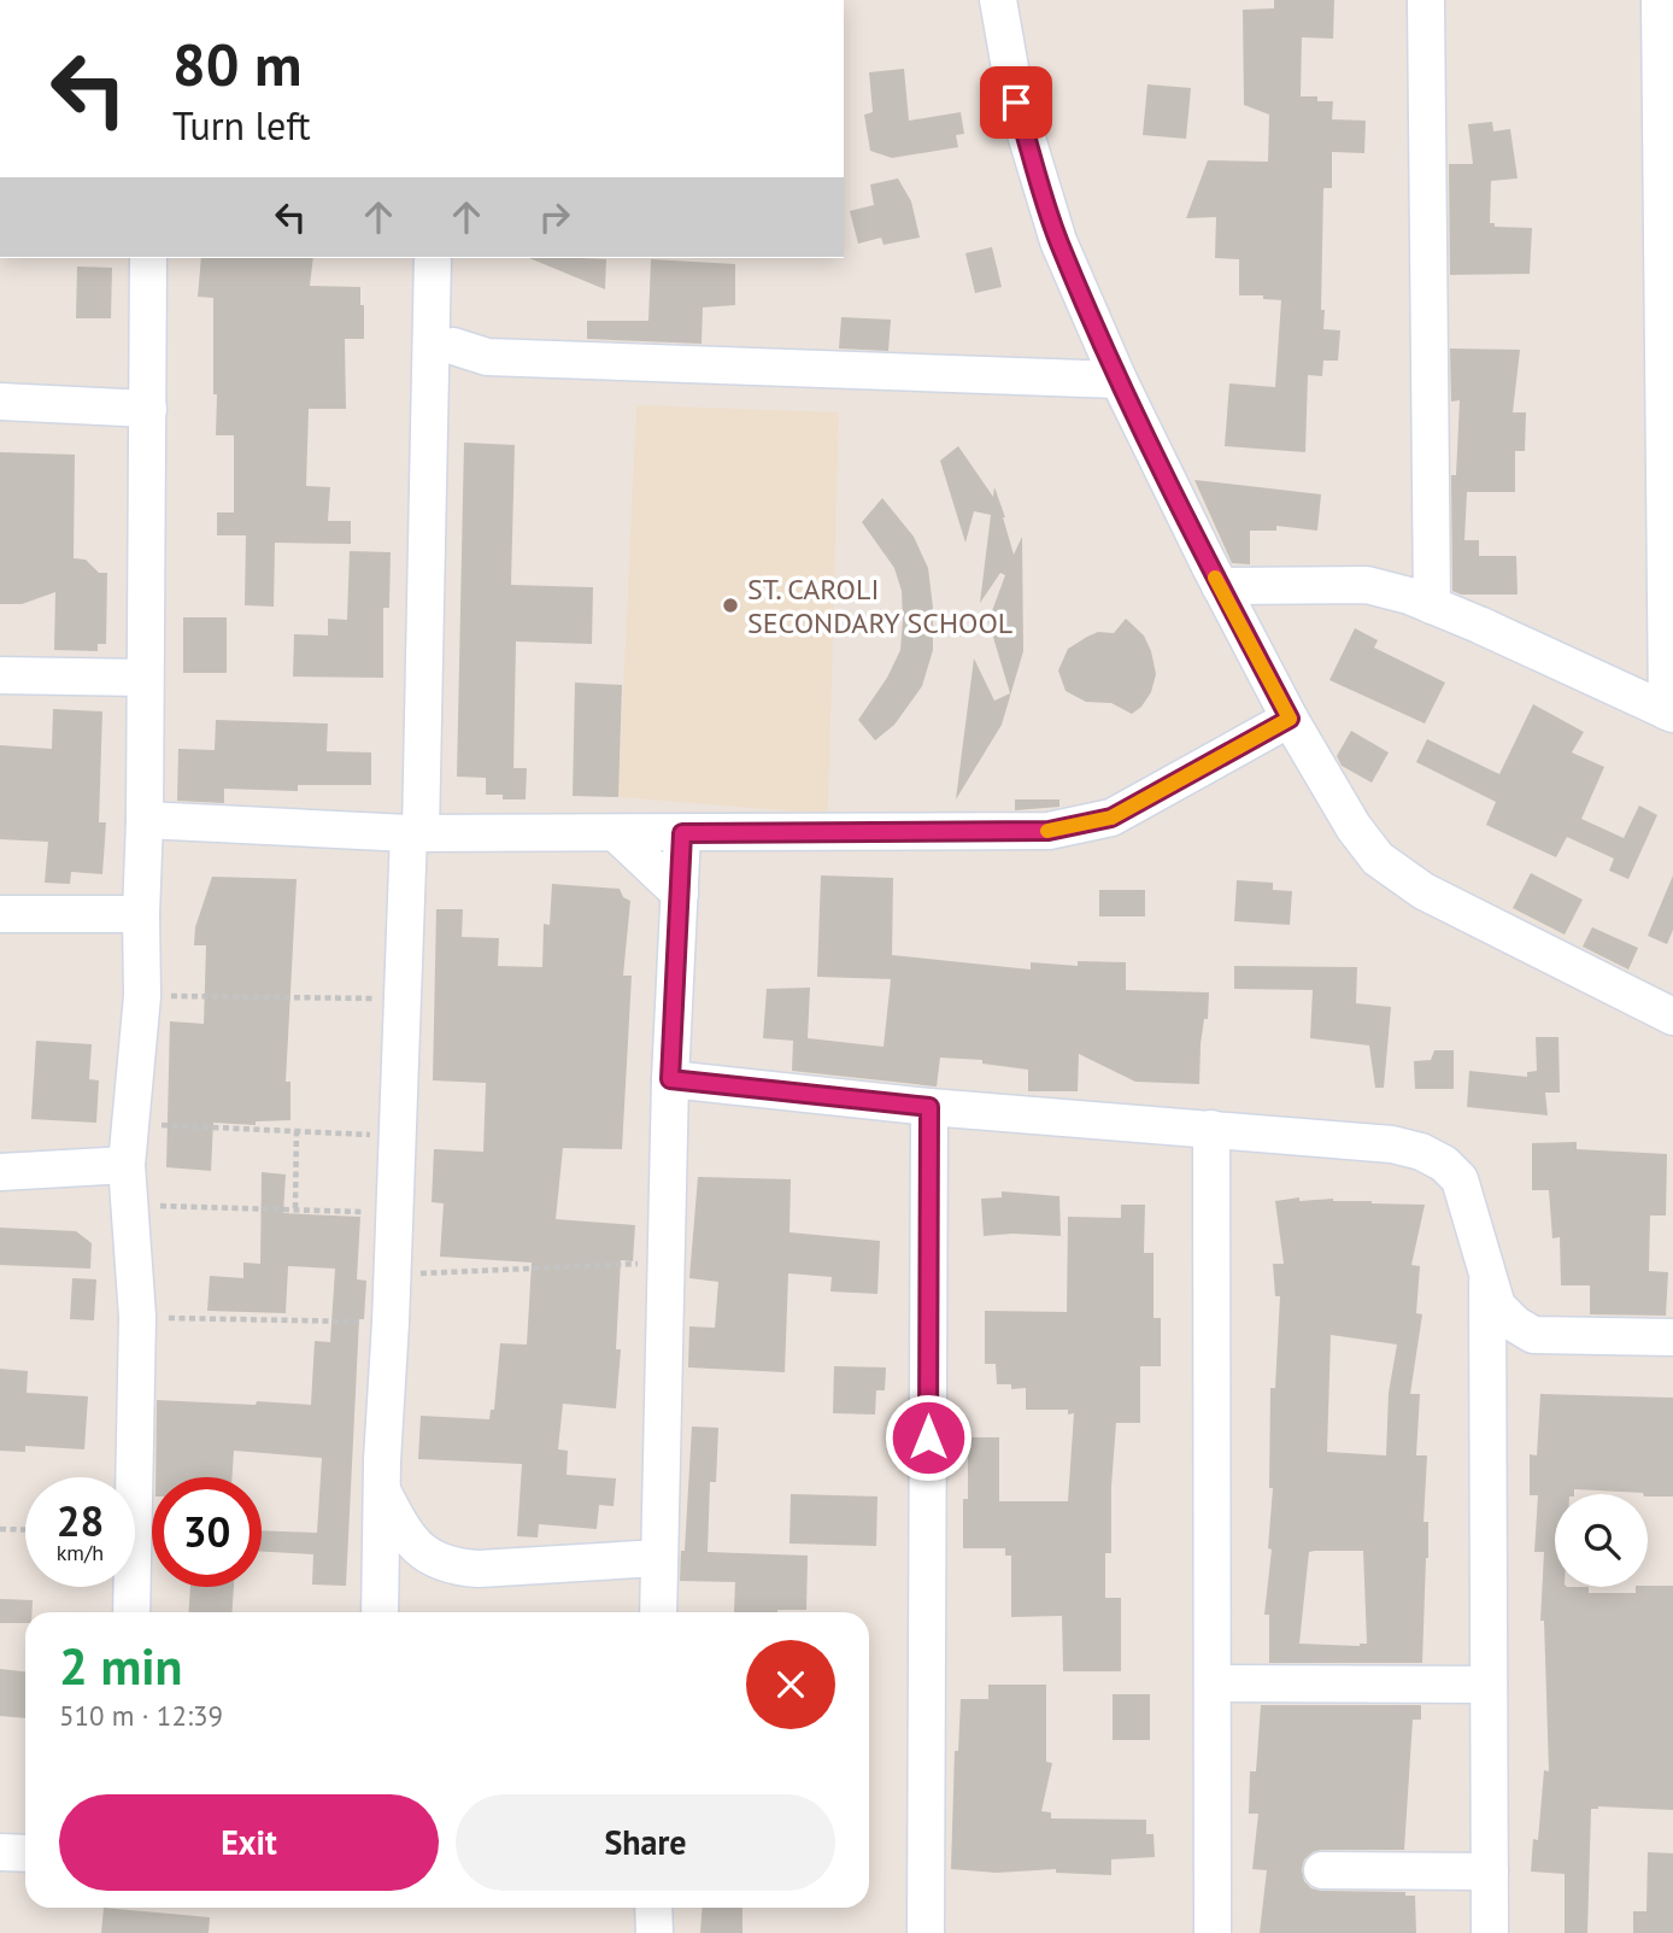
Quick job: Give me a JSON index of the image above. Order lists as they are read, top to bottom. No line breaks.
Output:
{"places":["ST. CAROLI SECONDARY SCHOOL"],"page":{"turn":["80 m","Turn left"],"speed":"28 km/h","limit":"30","heading":["2 min","510 m · 12:39"],"buttons":["Exit","Share"]}}
